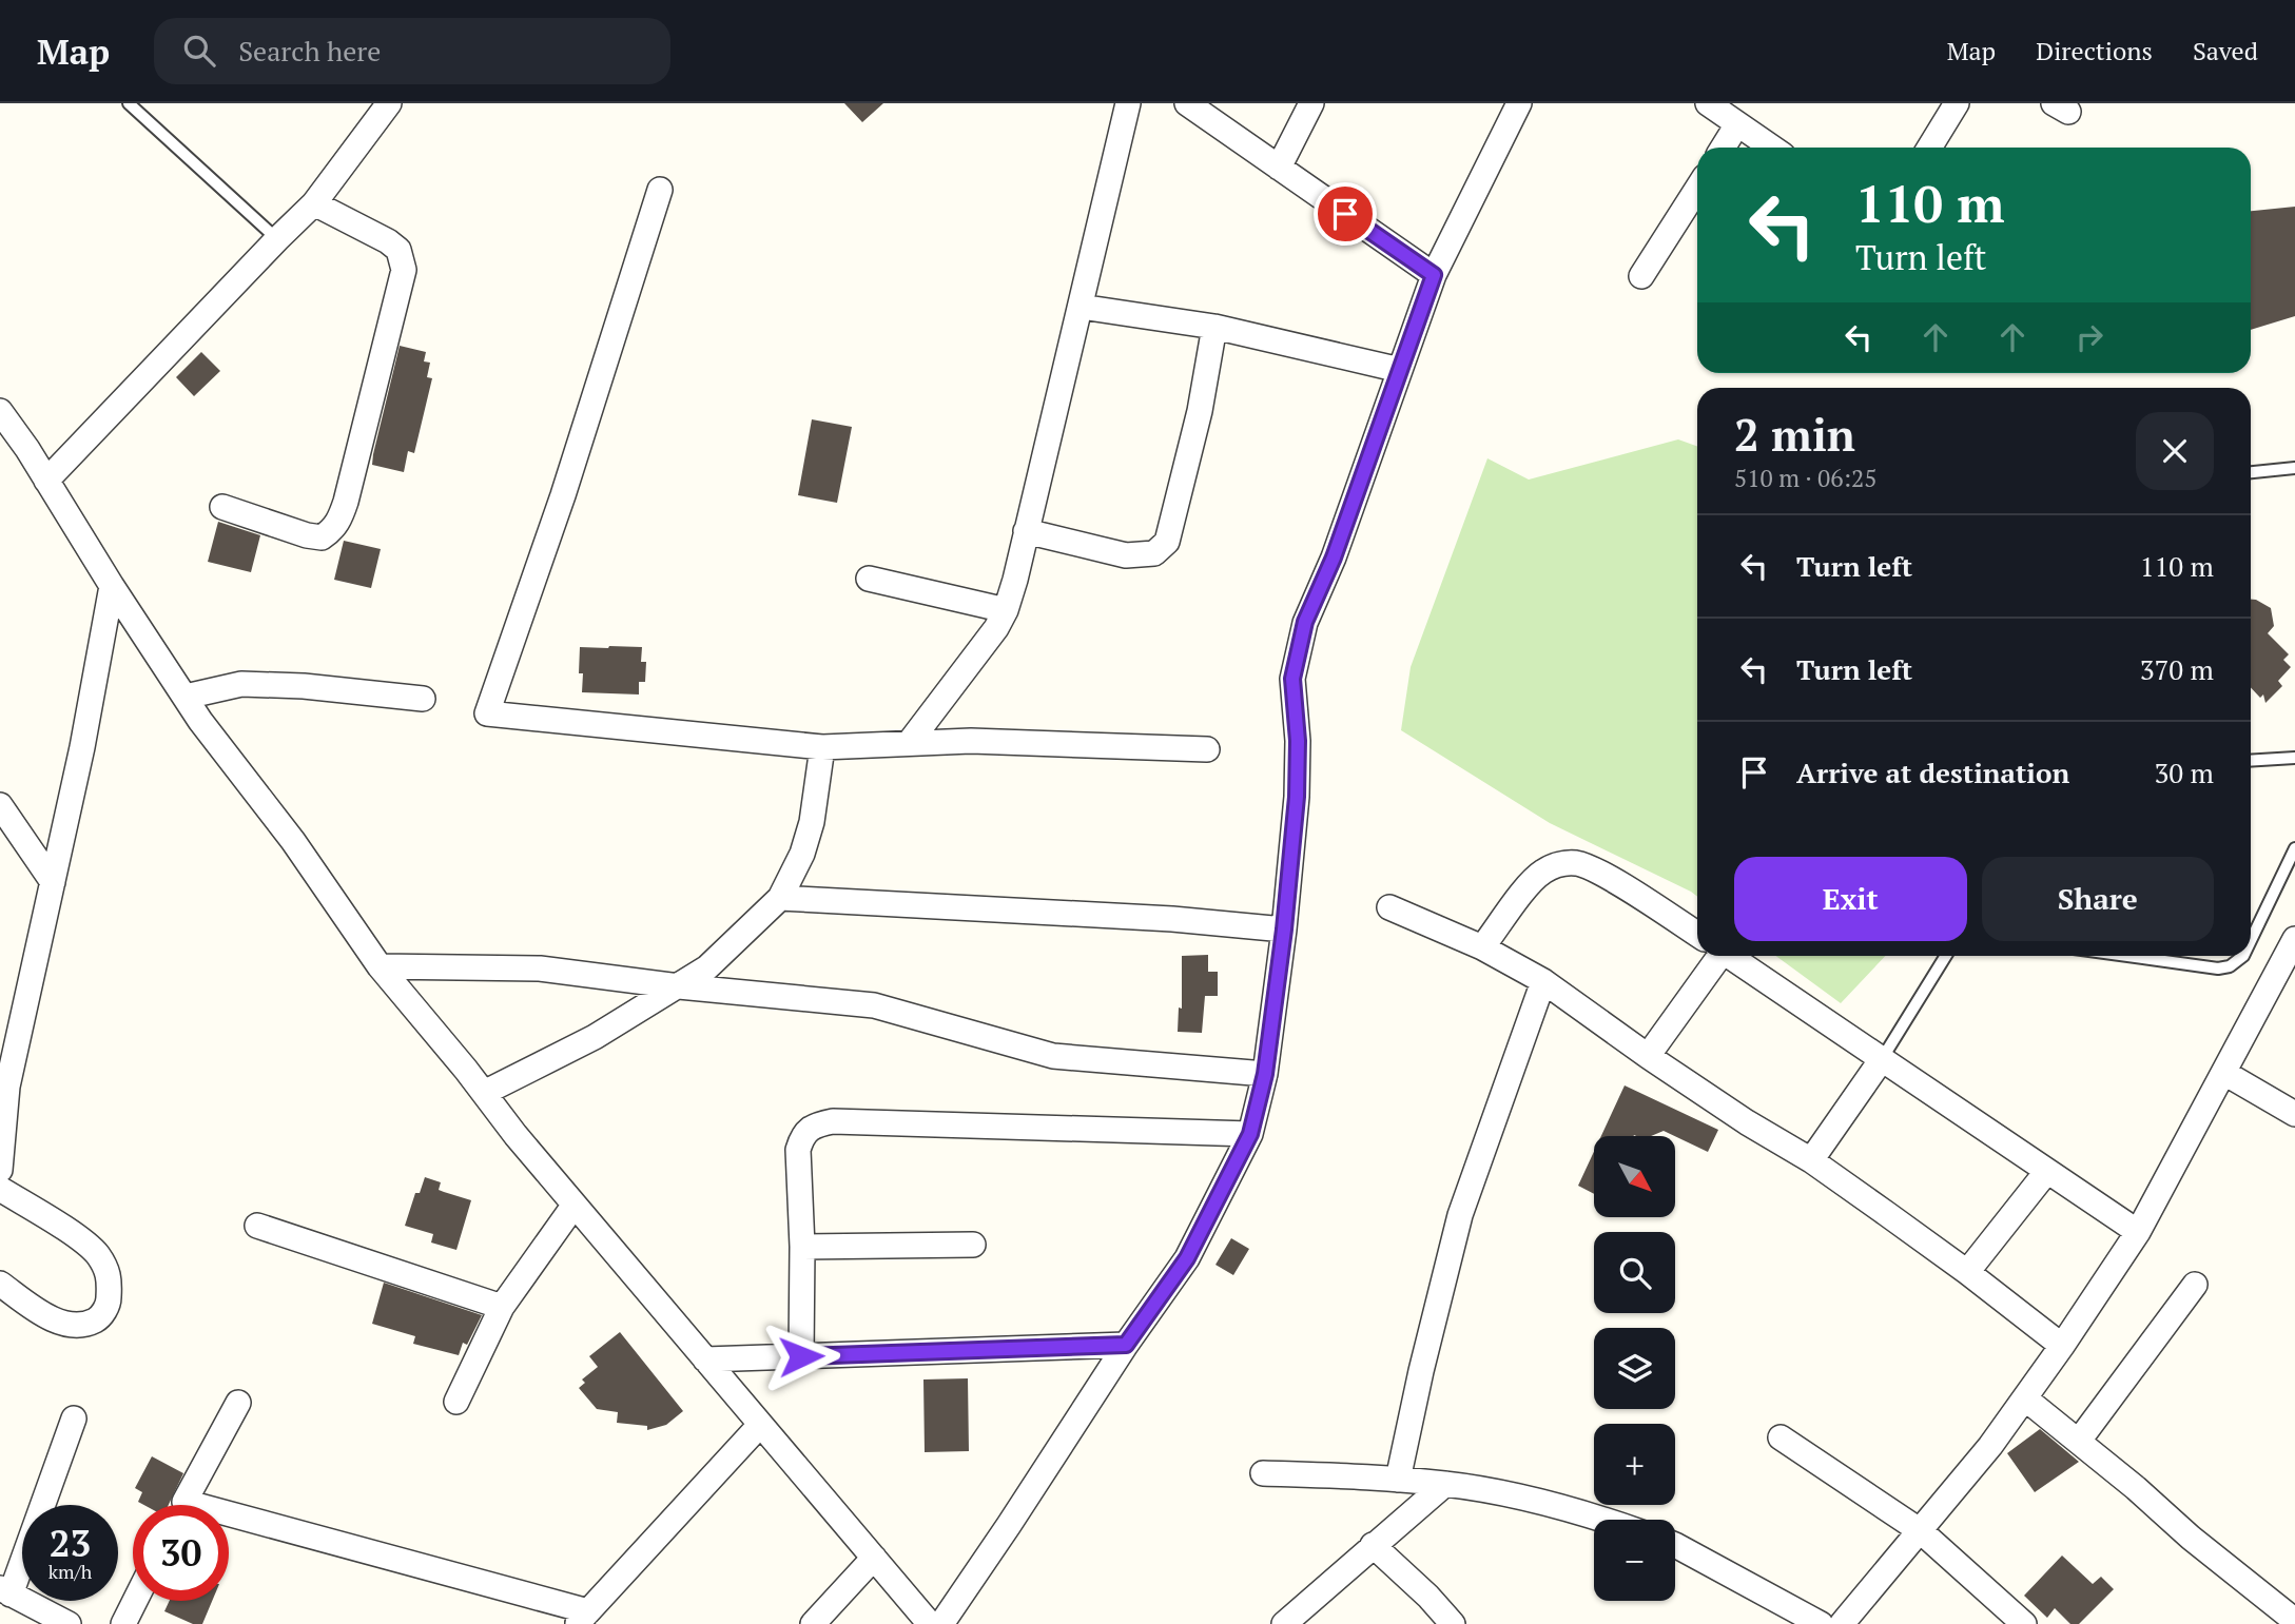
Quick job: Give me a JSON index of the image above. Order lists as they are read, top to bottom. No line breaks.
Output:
{"north":"bottom right","page":{"header":"Map","search":"Search here","nav":["Map","Directions","Saved"],"turn":["110 m","Turn left"],"heading":["2 min","510 m · 06:25"],"list":[{"name":"Turn left","value":"110 m"},{"name":"Turn left","value":"370 m"},{"name":"Arrive at destination","value":"30 m"}],"buttons":["Exit","Share"],"map_buttons":["+","−"],"speed":"23 km/h","limit":"30"}}
